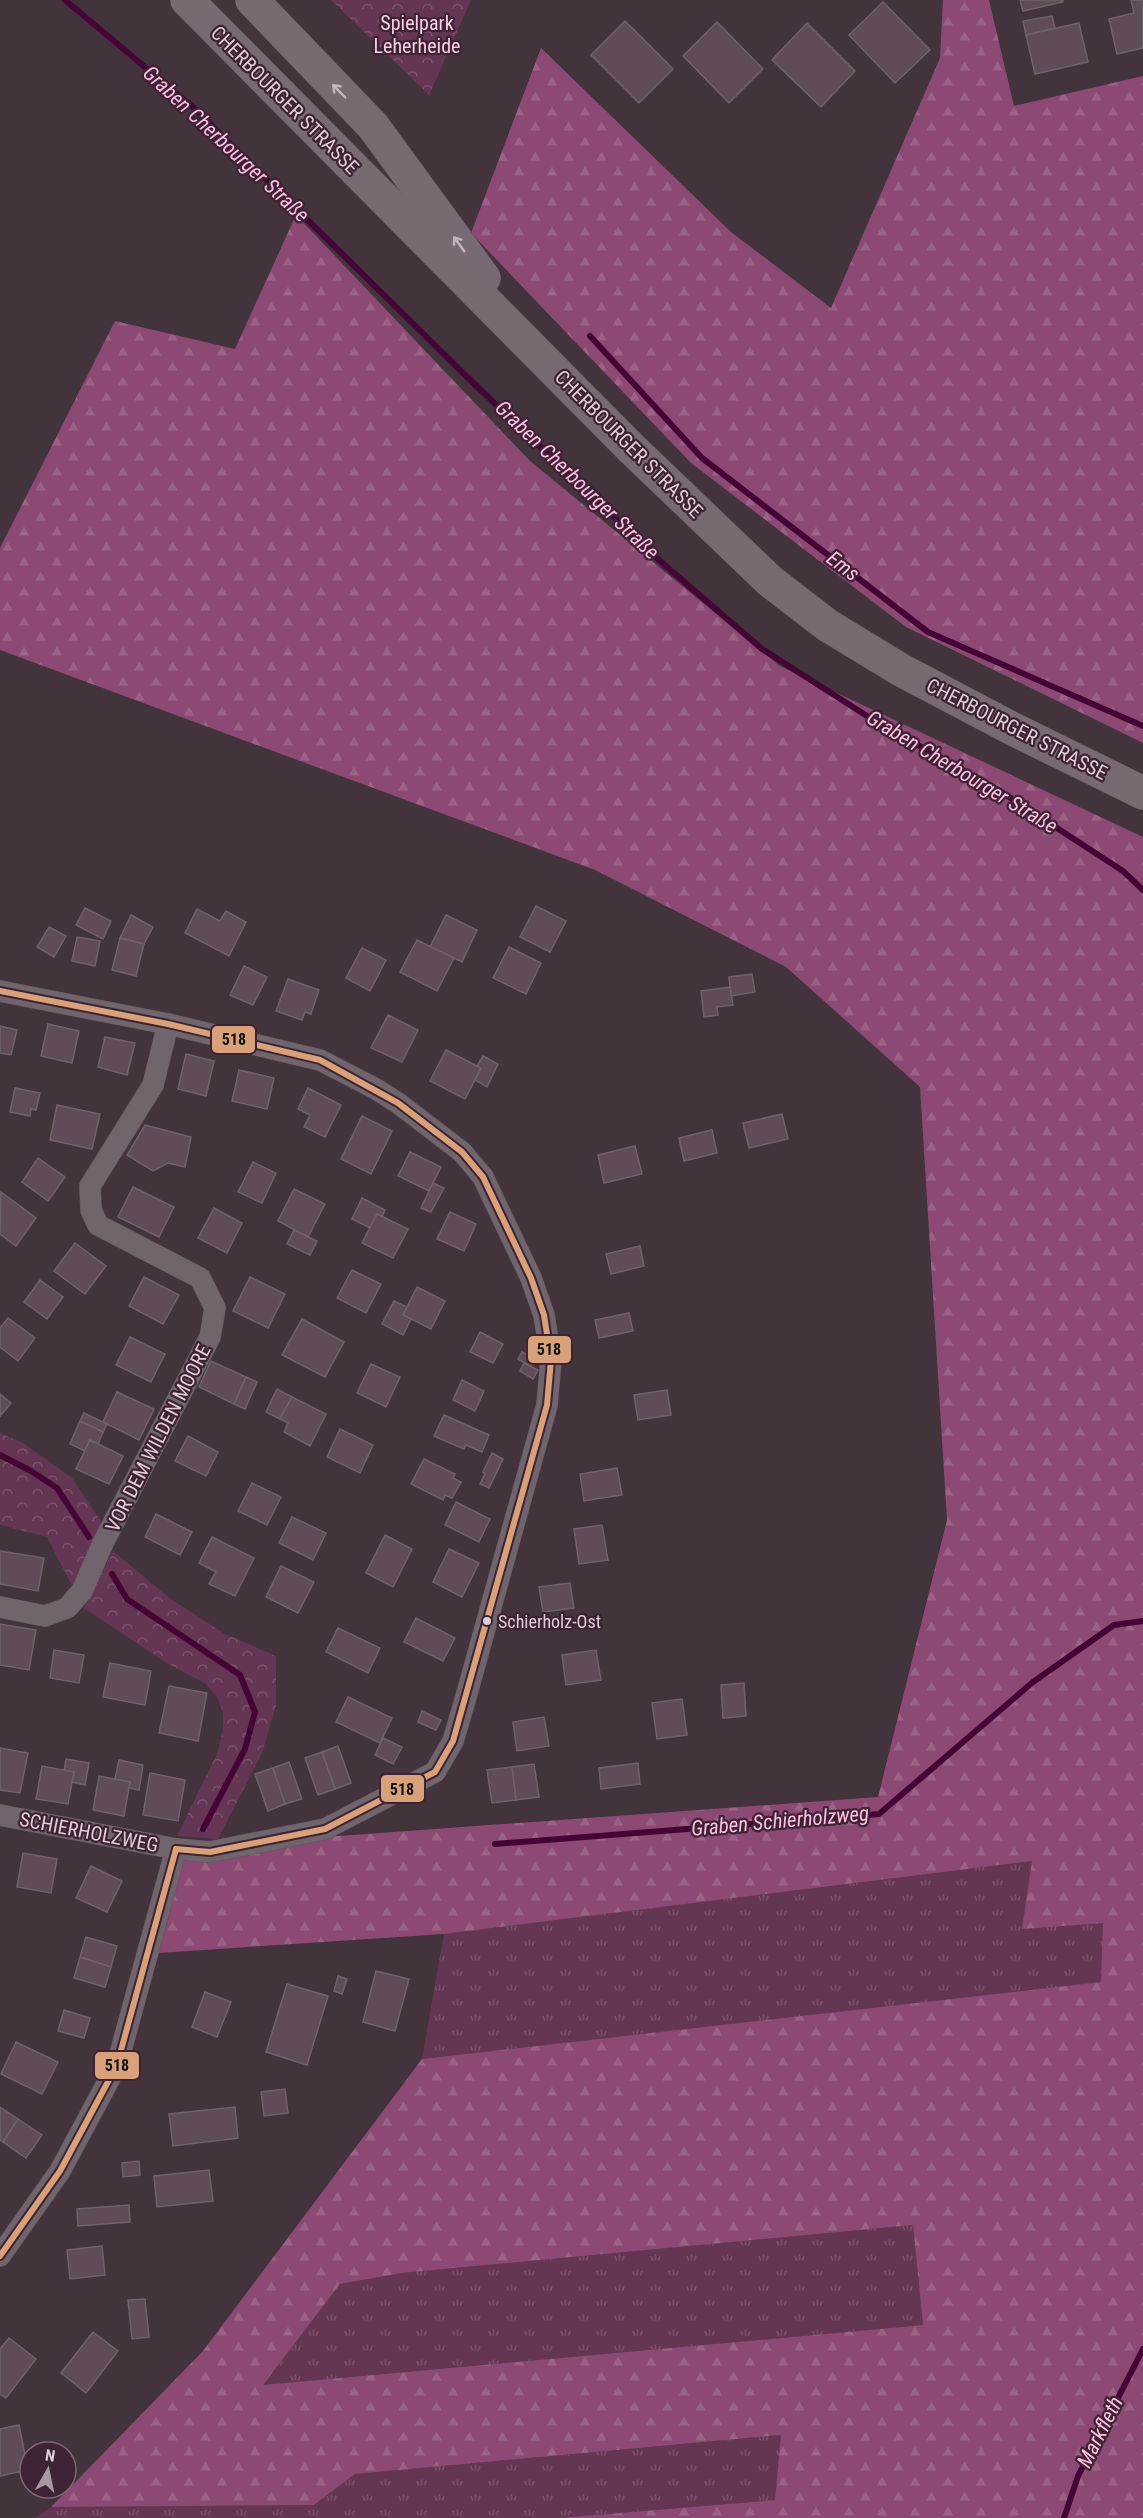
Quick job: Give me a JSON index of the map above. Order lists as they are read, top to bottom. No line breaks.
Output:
{"streets":{"main road":["CHERBOURGER STRASSE"],"street":["VOR DEM WILDEN MOORE","SCHIERHOLZWEG"]},"crossings":[["VOR DEM WILDEN MOORE","SCHIERHOLZWEG"]],"water":["Graben Cherbourger Straße","Ems","Graben Schierholzweg","Markfleth"],"parks":["Spielpark Leherheide"],"places":["Schierholz-Ost"],"lines":["transit line 518"],"north":"top"}
